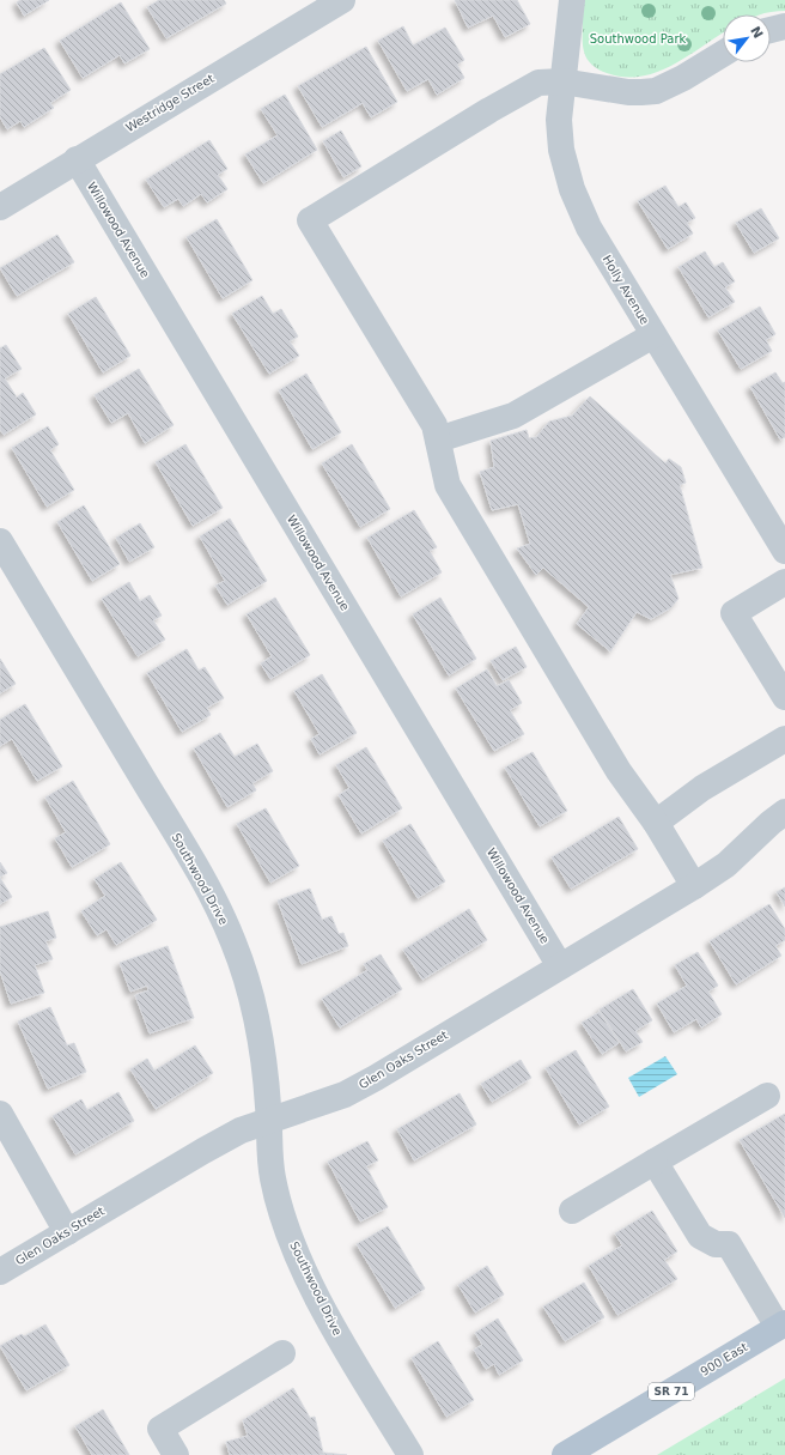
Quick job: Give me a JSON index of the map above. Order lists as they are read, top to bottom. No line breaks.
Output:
{"streets":{"main road":["900 East","SR 71"],"street":["Westridge Street","Willowood Avenue","Holly Avenue","Southwood Drive","Glen Oaks Street"]},"crossings":[["Westridge Street","Willowood Avenue"],["Willowood Avenue","Glen Oaks Street"],["Southwood Drive","Glen Oaks Street"]],"parks":["Southwood Park"],"north":"top right"}
